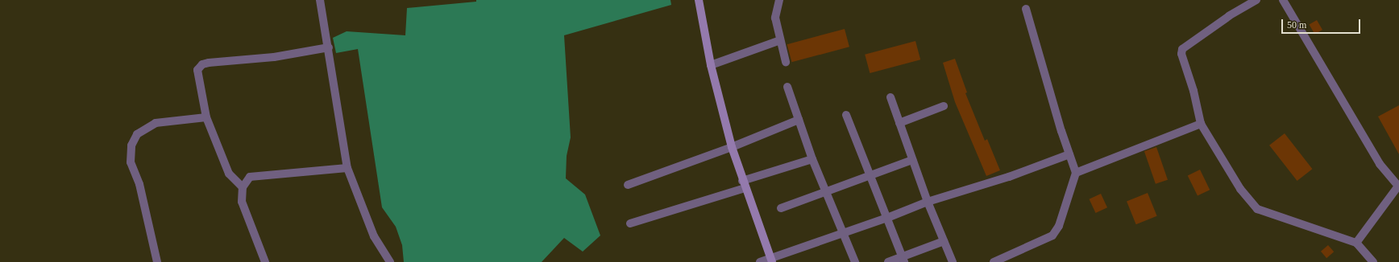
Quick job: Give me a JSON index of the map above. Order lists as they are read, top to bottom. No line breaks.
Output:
{"scale_bar":"50 m"}
